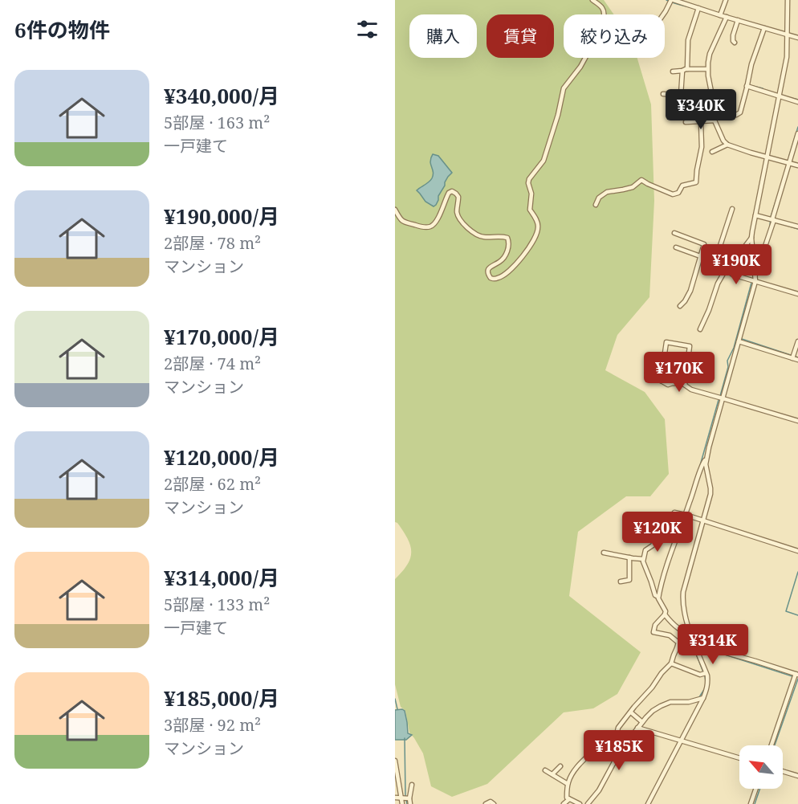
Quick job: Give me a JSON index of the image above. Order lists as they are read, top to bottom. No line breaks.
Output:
{"north":"top left","page":{"heading":"6件の物件","chip":["購入","賃貸","絞り込み"],"list":[{"name":"¥340,000/月","note":"5部屋 · 163 m² · 一戸建て"},{"name":"¥190,000/月","note":"2部屋 · 78 m² · マンション"},{"name":"¥170,000/月","note":"2部屋 · 74 m² · マンション"},{"name":"¥120,000/月","note":"2部屋 · 62 m² · マンション"},{"name":"¥314,000/月","note":"5部屋 · 133 m² · 一戸建て"},{"name":"¥185,000/月","note":"3部屋 · 92 m² · マンション"}],"price":["¥340K","¥190K","¥170K","¥120K","¥314K","¥185K"]}}
